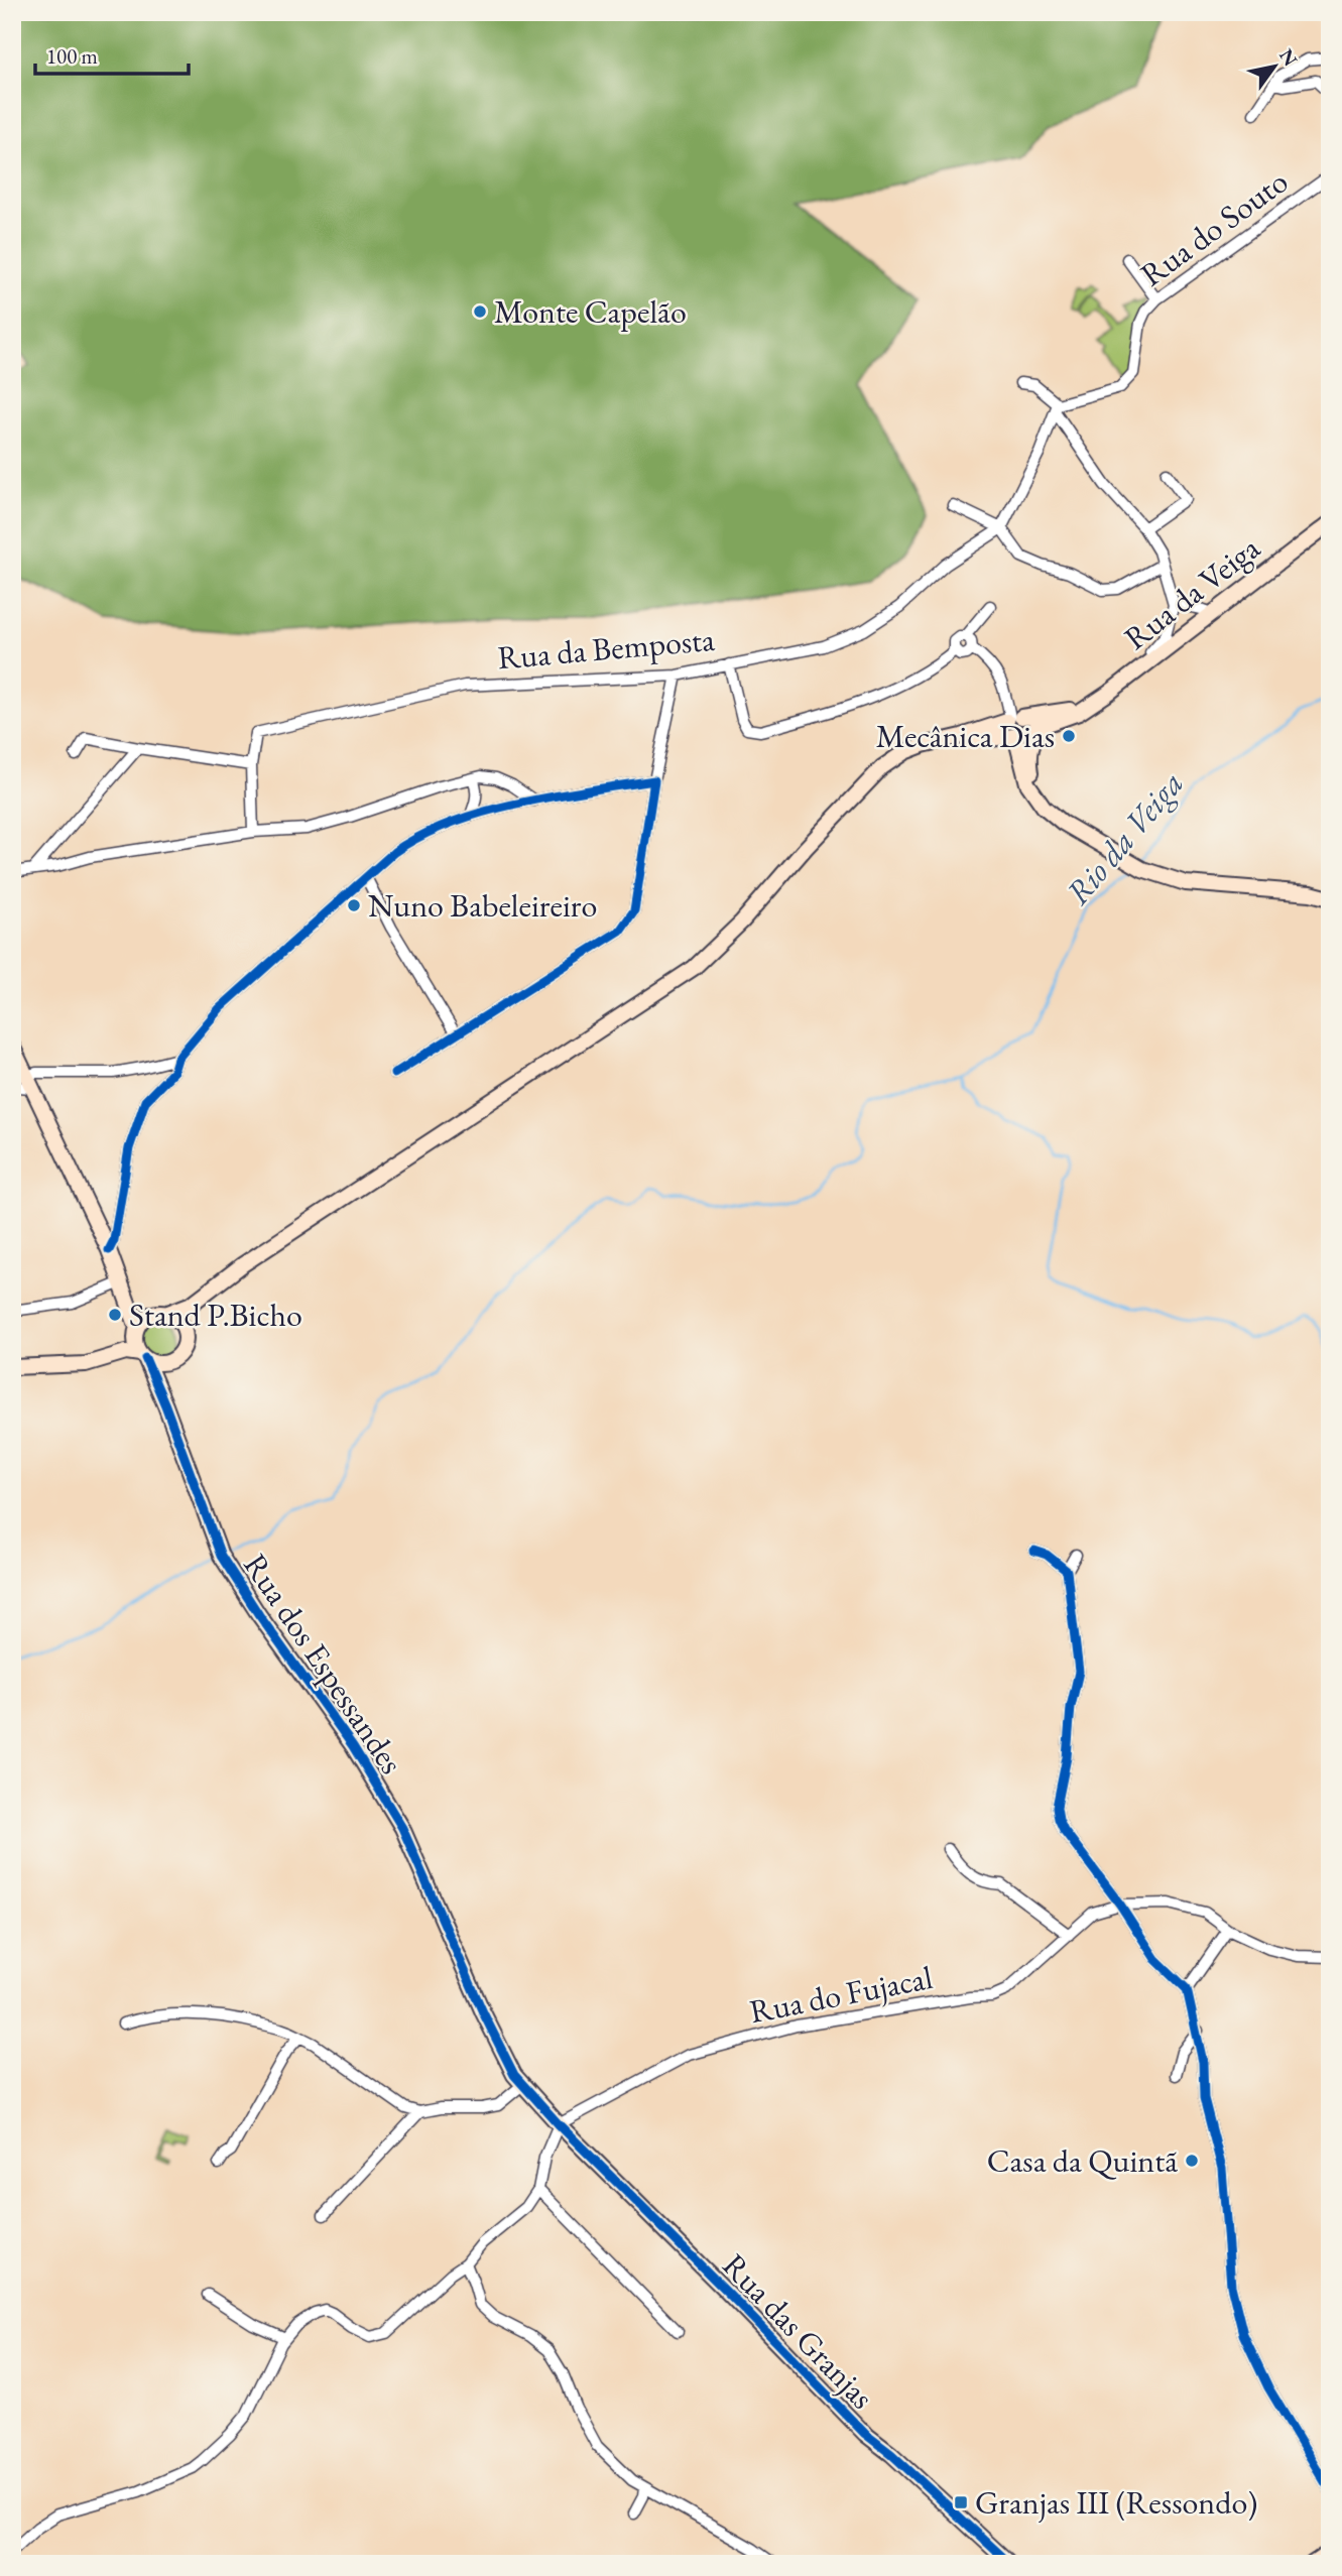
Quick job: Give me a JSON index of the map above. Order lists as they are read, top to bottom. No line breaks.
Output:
{"streets":{"main road":["Rua da Veiga","Rua dos Espessandes","Rua das Granjas"],"street":["Rua do Souto","Rua da Bemposta","Rua do Fujacal"]},"crossings":[["Rua dos Espessandes","Rua do Fujacal"],["Rua dos Espessandes","Rua das Granjas"],["Rua do Fujacal","Rua das Granjas"]],"water":["Rio da Veiga"],"places":{"other":["Monte Capelão","Mecânica Dias","Nuno Babeleireiro","Stand P.Bicho","Casa da Quintã"],"transit":["Granjas III (Ressondo)"]},"scale_bar":"100 m","north":"top right"}
